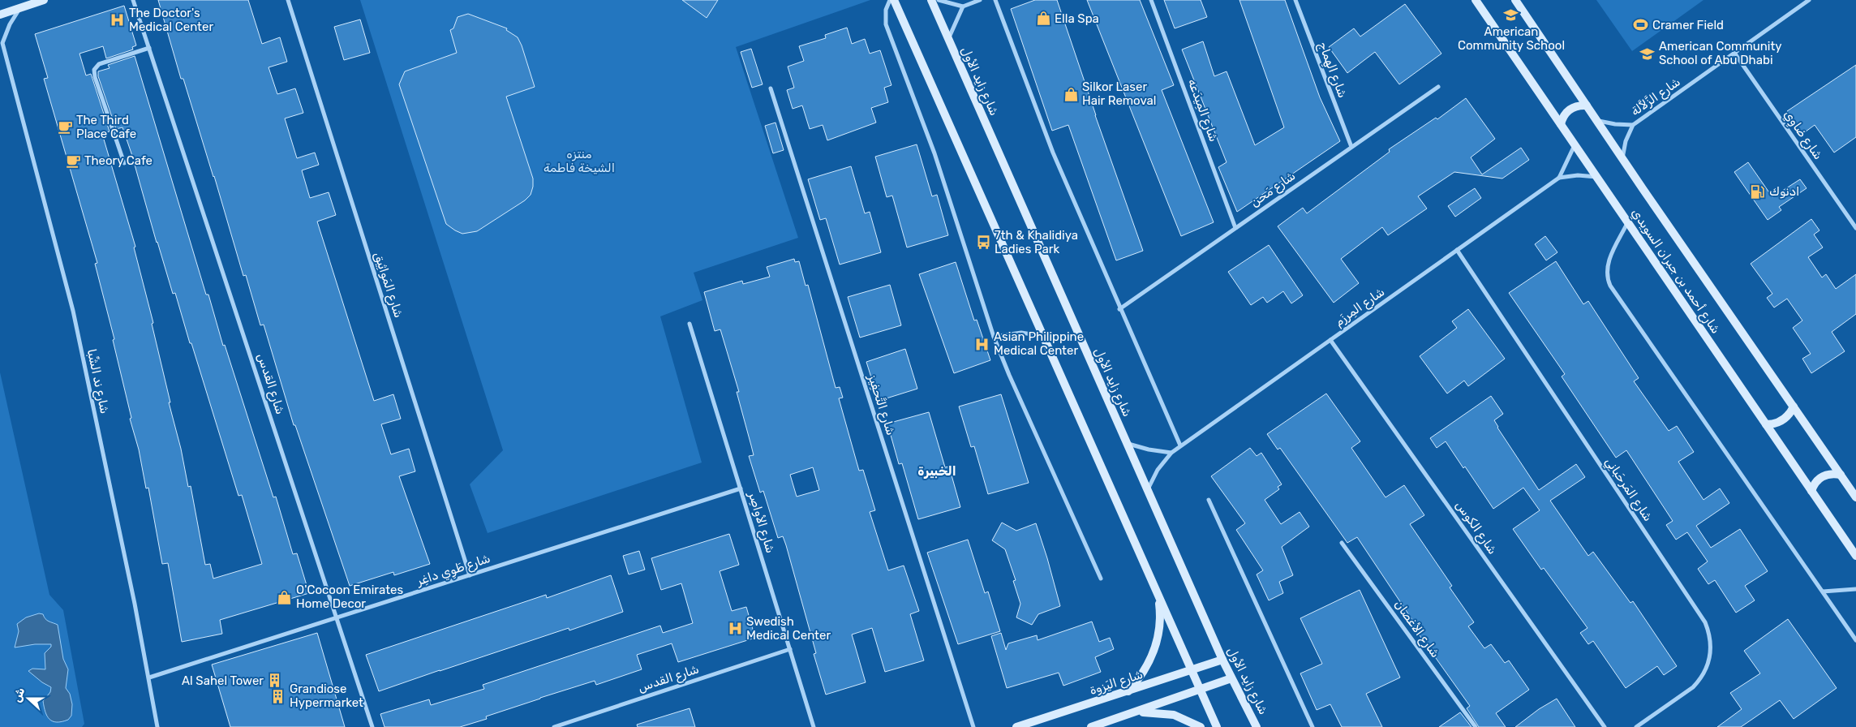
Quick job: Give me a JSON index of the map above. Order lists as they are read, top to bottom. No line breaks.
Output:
{"streets":{"main road":["شارع زايد الأول","شارع أحمد بن جبران السويدي","شارع اليَزوة"],"street":["شارع الهِماج","شارع الزَّلاَّلة","شارع المِيدَعه","شارع ضاوِي","شارع مَحن","شارع المَواثِيق","شارع المِرزَم","شارع ند الشِّبا","شارع القدس","شارع التَّحفِيز","شارع المَرحَبانِي","شارع الأواصِر","شارع الكوس","شارع طَوِي داغِر","شارع الأغصان"]},"crossings":[["شارع الهِماج","شارع مَحن"],["شارع زايد الأول","شارع المِرزَم"],["شارع زايد الأول","شارع اليَزوة"],["شارع الزَّلاَّلة","شارع ضاوِي"],["شارع الزَّلاَّلة","شارع أحمد بن جبران السويدي"],["شارع المِيدَعه","شارع مَحن"],["شارع أحمد بن جبران السويدي","شارع المِرزَم"],["شارع المَواثِيق","شارع طَوِي داغِر"],["شارع المِرزَم","شارع المَرحَبانِي"],["شارع المِرزَم","شارع الكوس"],["شارع ند الشِّبا","شارع طَوِي داغِر"],["شارع القدس","شارع الأواصِر"],["شارع القدس","شارع طَوِي داغِر"],["شارع الأواصِر","شارع طَوِي داغِر"]],"districts":["الخبيرة"],"parks":["منتزه الشيخة فاطمة"],"places":{"school or university":["American Community School","American Community School of Abu Dhabi"],"shop":["Ella Spa","Silkor Laser Hair Removal","O'Cocoon Emirates Home Decor"],"hospital":["The Doctor's Medical Center","Asian Philippine Medical Center","Swedish Medical Center"],"sports":["Cramer Field"],"cafe":["The Third Place Cafe","Theory Cafe"],"fuel station":["ادنوك"],"bus stop":["7th & Khalidiya Ladies Park"],"building":["Al Sahel Tower","Grandiose Hypermarket"]},"north":"left"}
